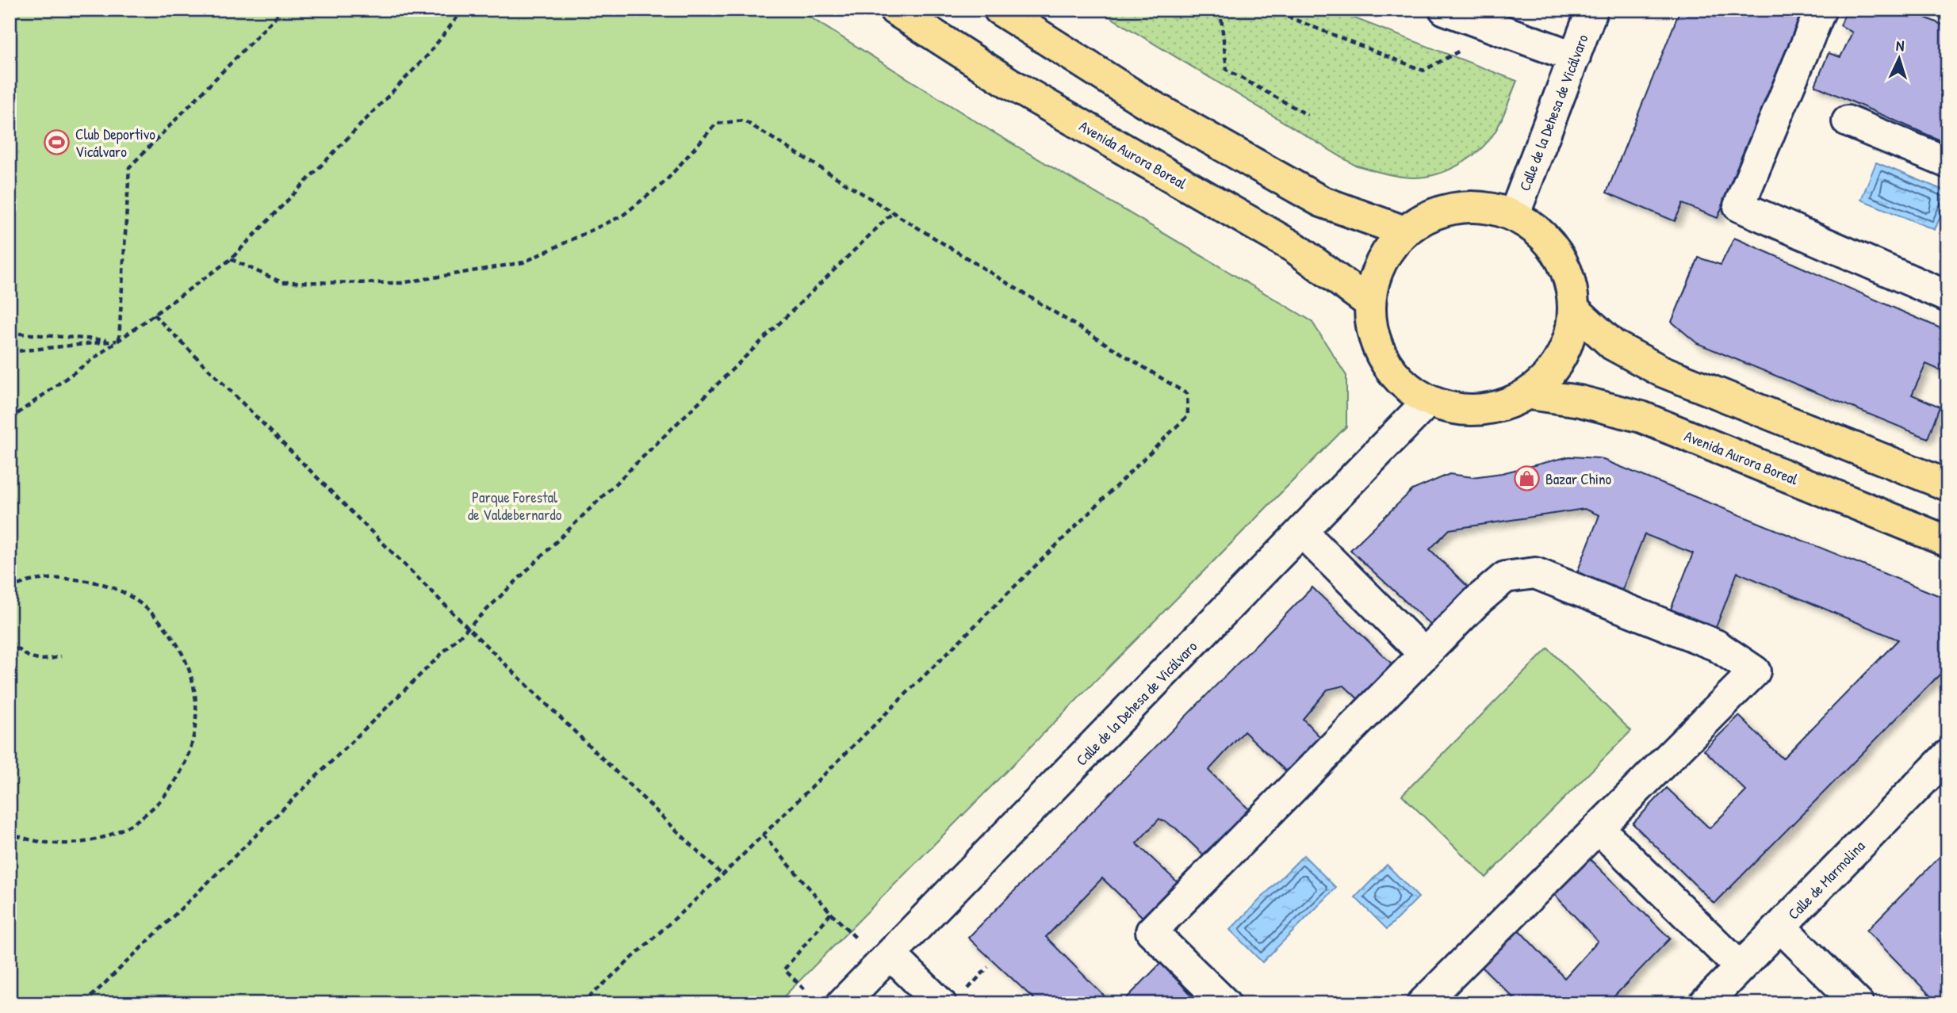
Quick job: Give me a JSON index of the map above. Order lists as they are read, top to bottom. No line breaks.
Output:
{"streets":{"main road":["Avenida Aurora Boreal"],"street":["Calle de la Dehesa de Vicálvaro","Calle de Marmolina"]},"parks":["Parque Forestal de Valdebernardo"],"places":{"sports":["Club Deportivo Vicálvaro"],"shop":["Bazar Chino"]},"north":"top"}
